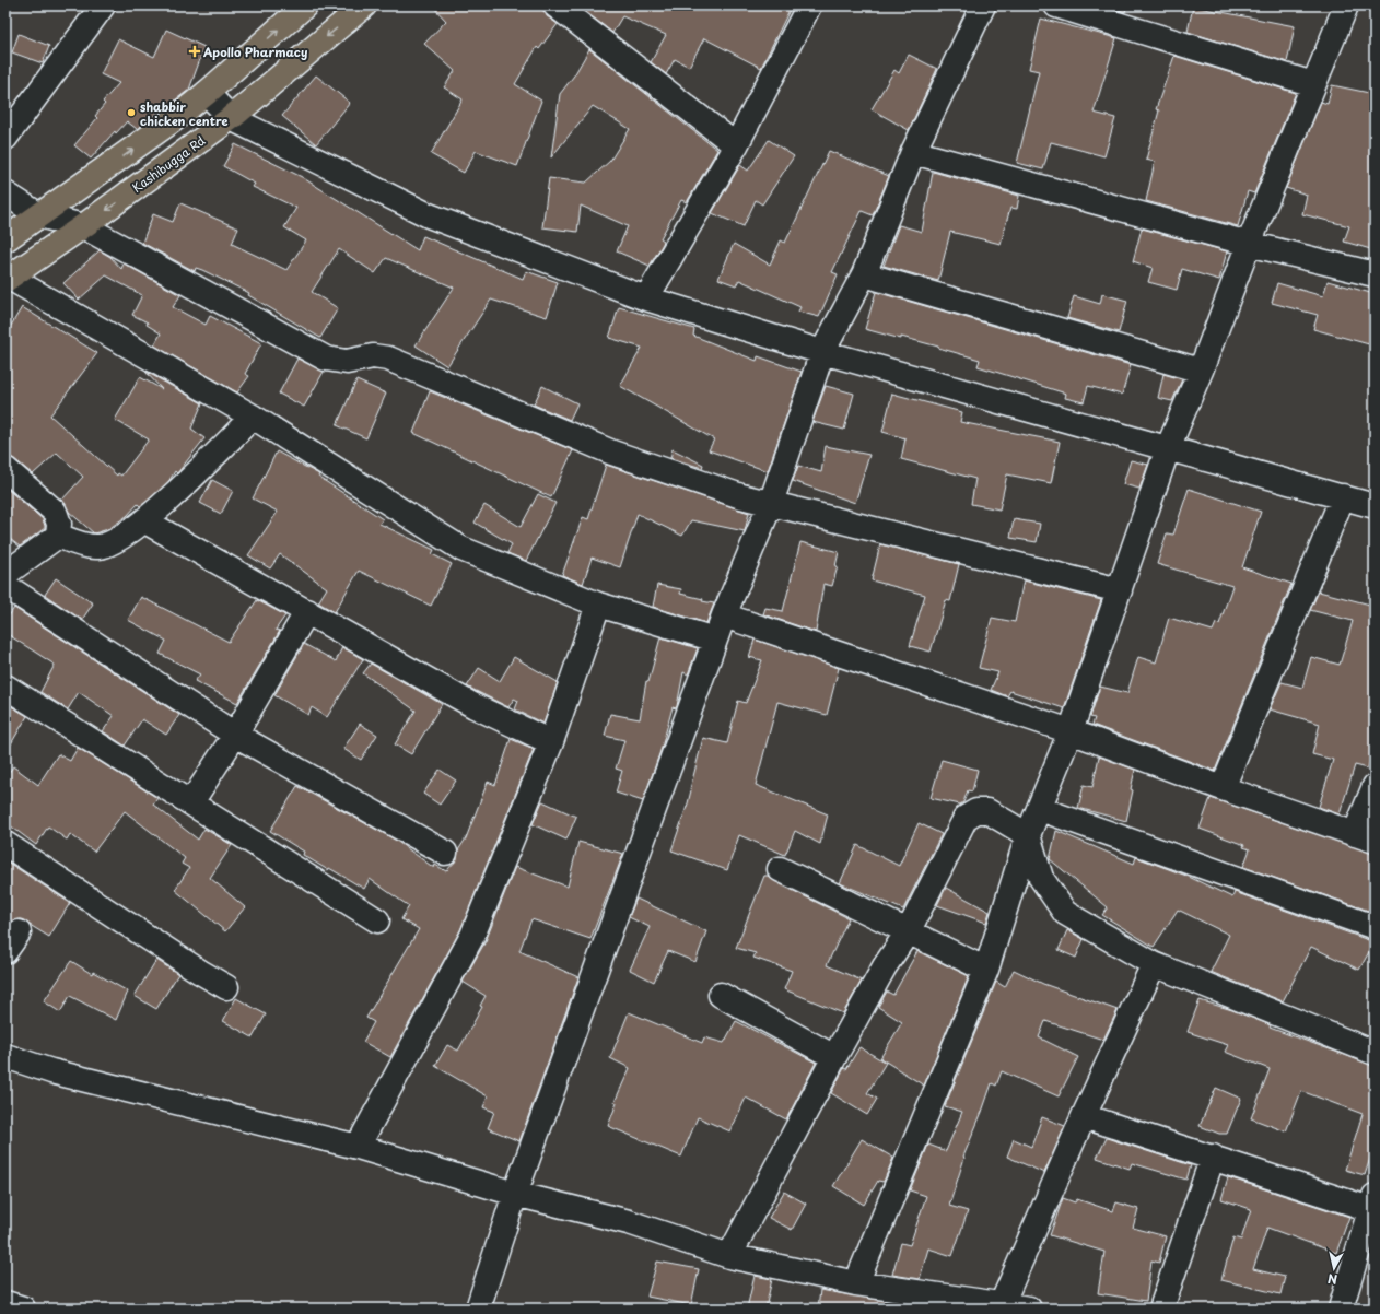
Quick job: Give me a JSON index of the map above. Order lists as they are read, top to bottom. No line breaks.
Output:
{"streets":{"main road":["Kashibugga Rd"]},"places":{"health":["Apollo Pharmacy"],"other":["shabbir chicken centre"]},"north":"bottom"}
